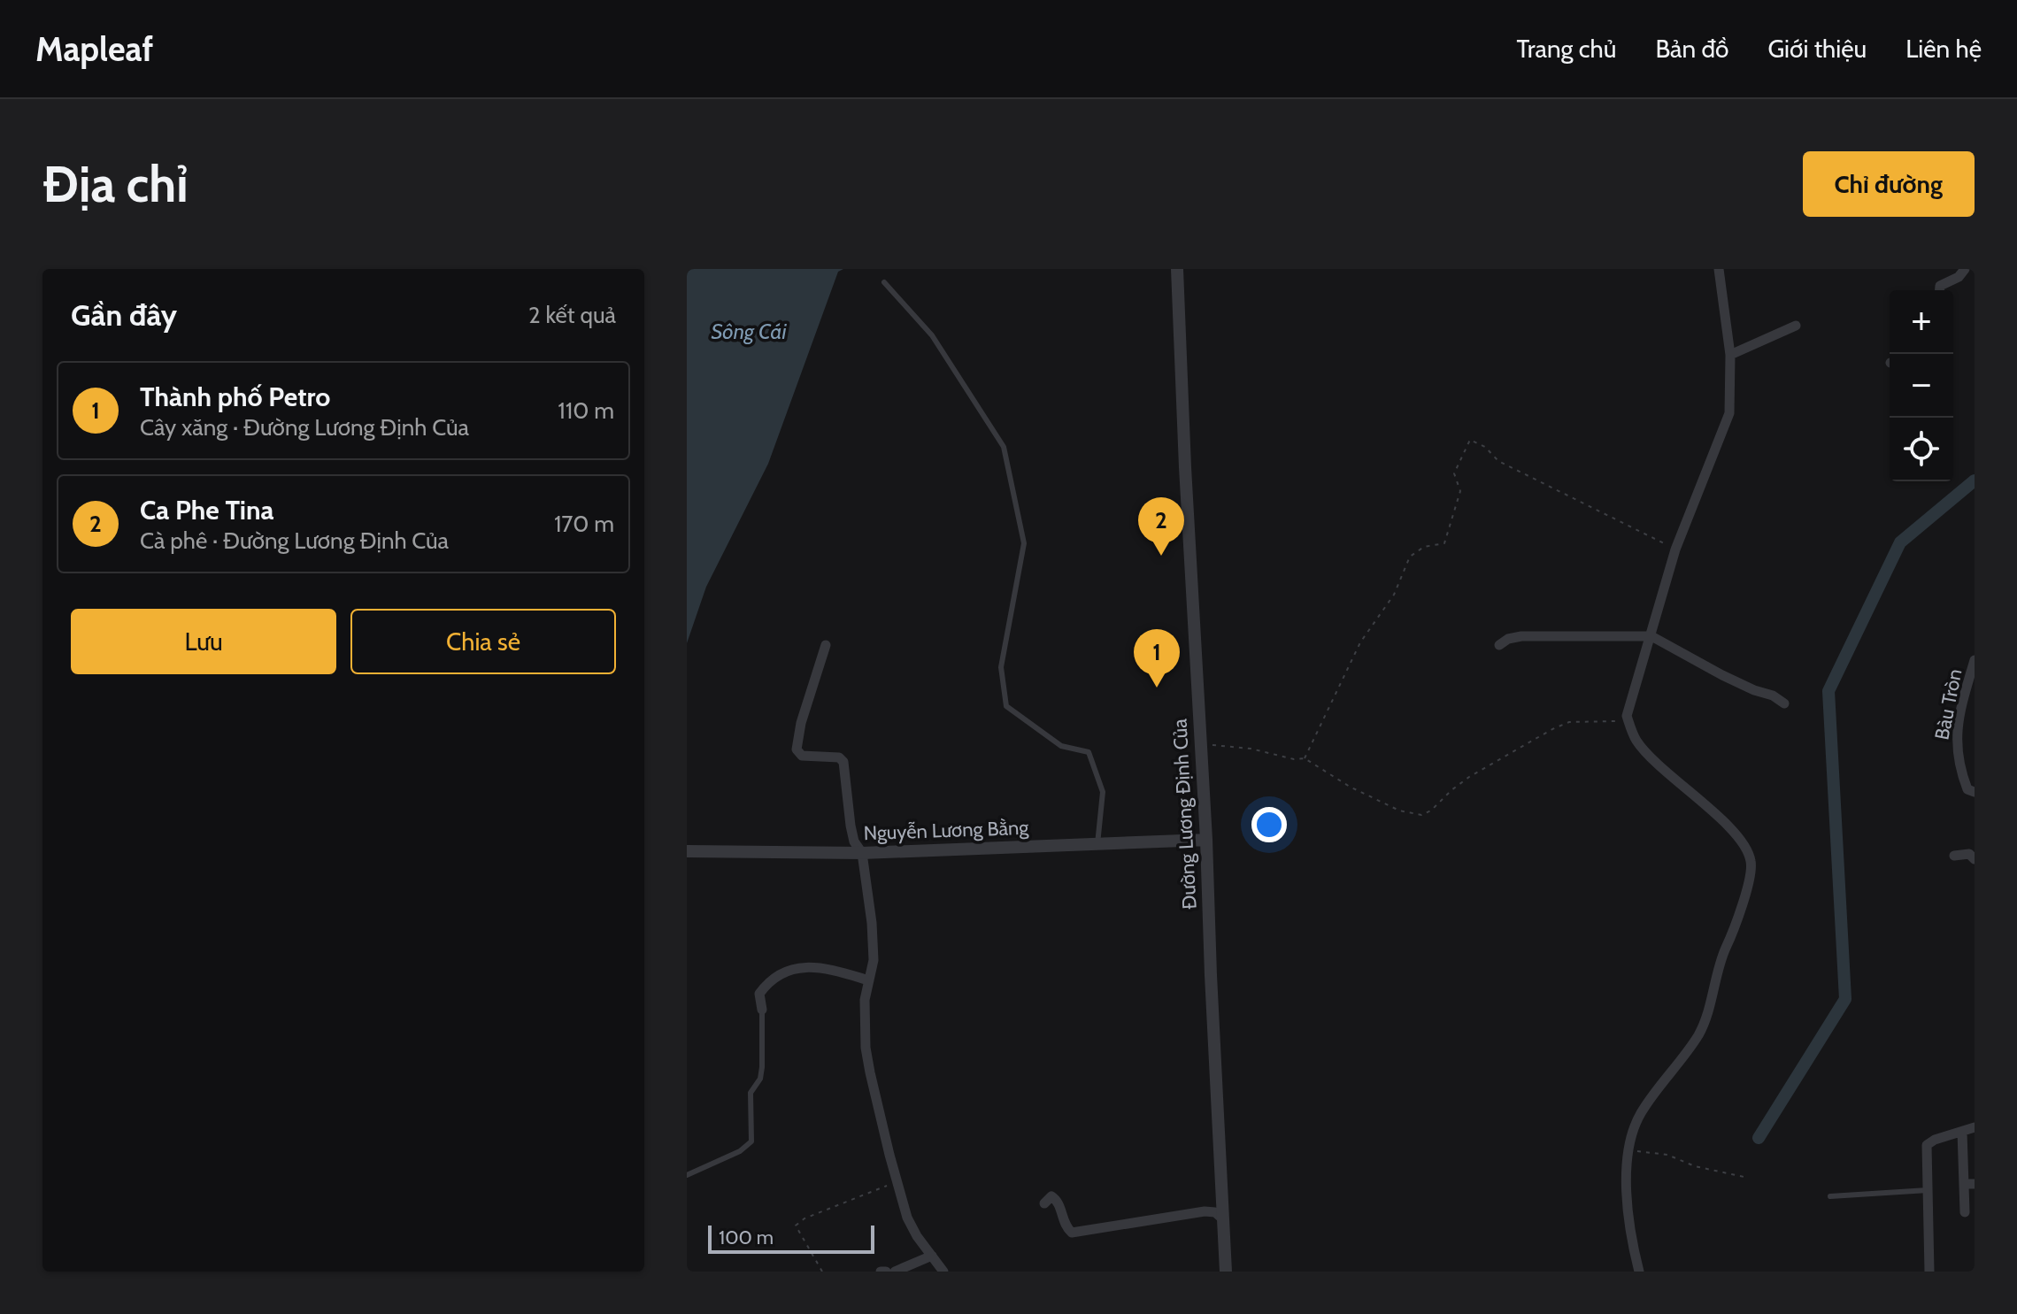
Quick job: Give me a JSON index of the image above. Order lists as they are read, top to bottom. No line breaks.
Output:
{"streets":{"street":["Bàu Tròn","Đường Lương Định Của","Nguyễn Lương Bằng"]},"crossings":[["Đường Lương Định Của","Nguyễn Lương Bằng"]],"water":["Sông Cái"],"scale_bar":"100 m","page":{"header":"Mapleaf","nav":["Trang chủ","Bản đồ","Giới thiệu","Liên hệ"],"buttons":["Chỉ đường",["Lưu","Chia sẻ"]],"title":"Địa chỉ","heading":["Gần đây","2 kết quả"],"map_buttons":["+","−"],"list":[{"mark":"1","name":"Thành phố Petro","note":"Cây xăng · Đường Lương Định Của","value":"110 m"},{"mark":"2","name":"Ca Phe Tina","note":"Cà phê · Đường Lương Định Của","value":"170 m"}],"pins":["2","1"],"scale":"100 m"}}
